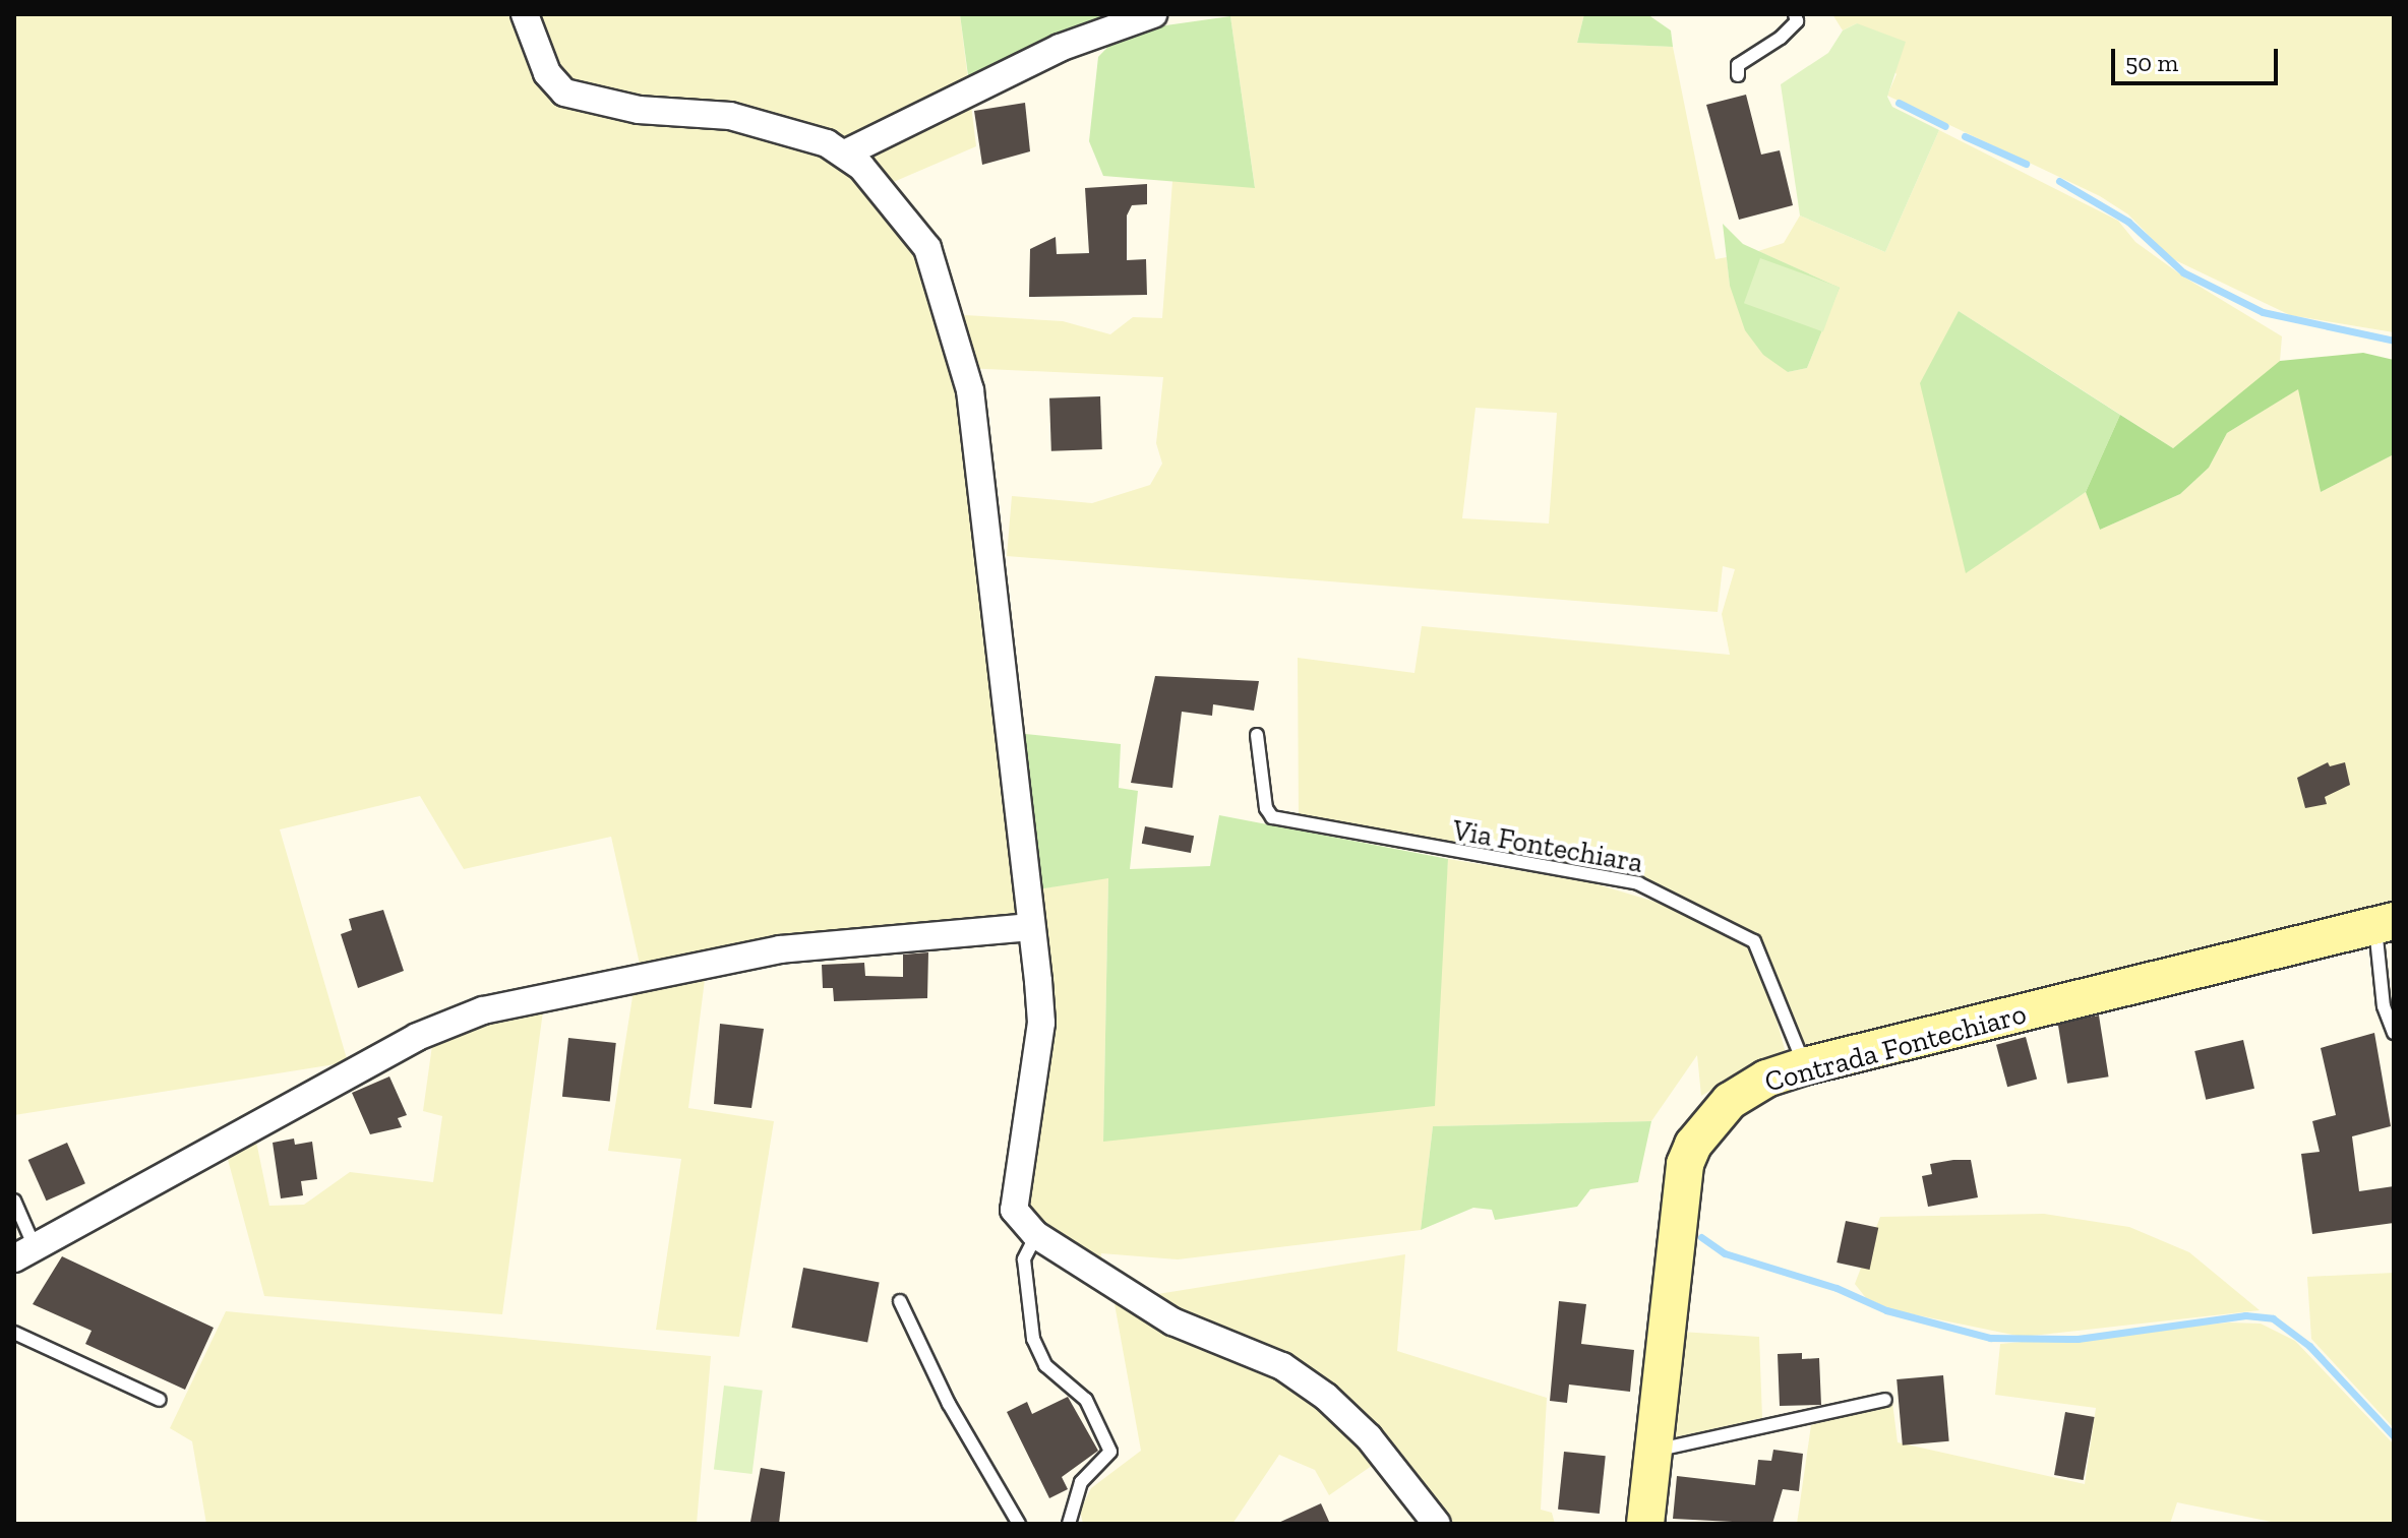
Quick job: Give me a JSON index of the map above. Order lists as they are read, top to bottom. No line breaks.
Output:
{"streets":{"main road":["Contrada Fontechiaro"],"lane":["Via Fontechiara"]},"crossings":[["Via Fontechiara","Contrada Fontechiaro"]],"scale_bar":"50 m"}
